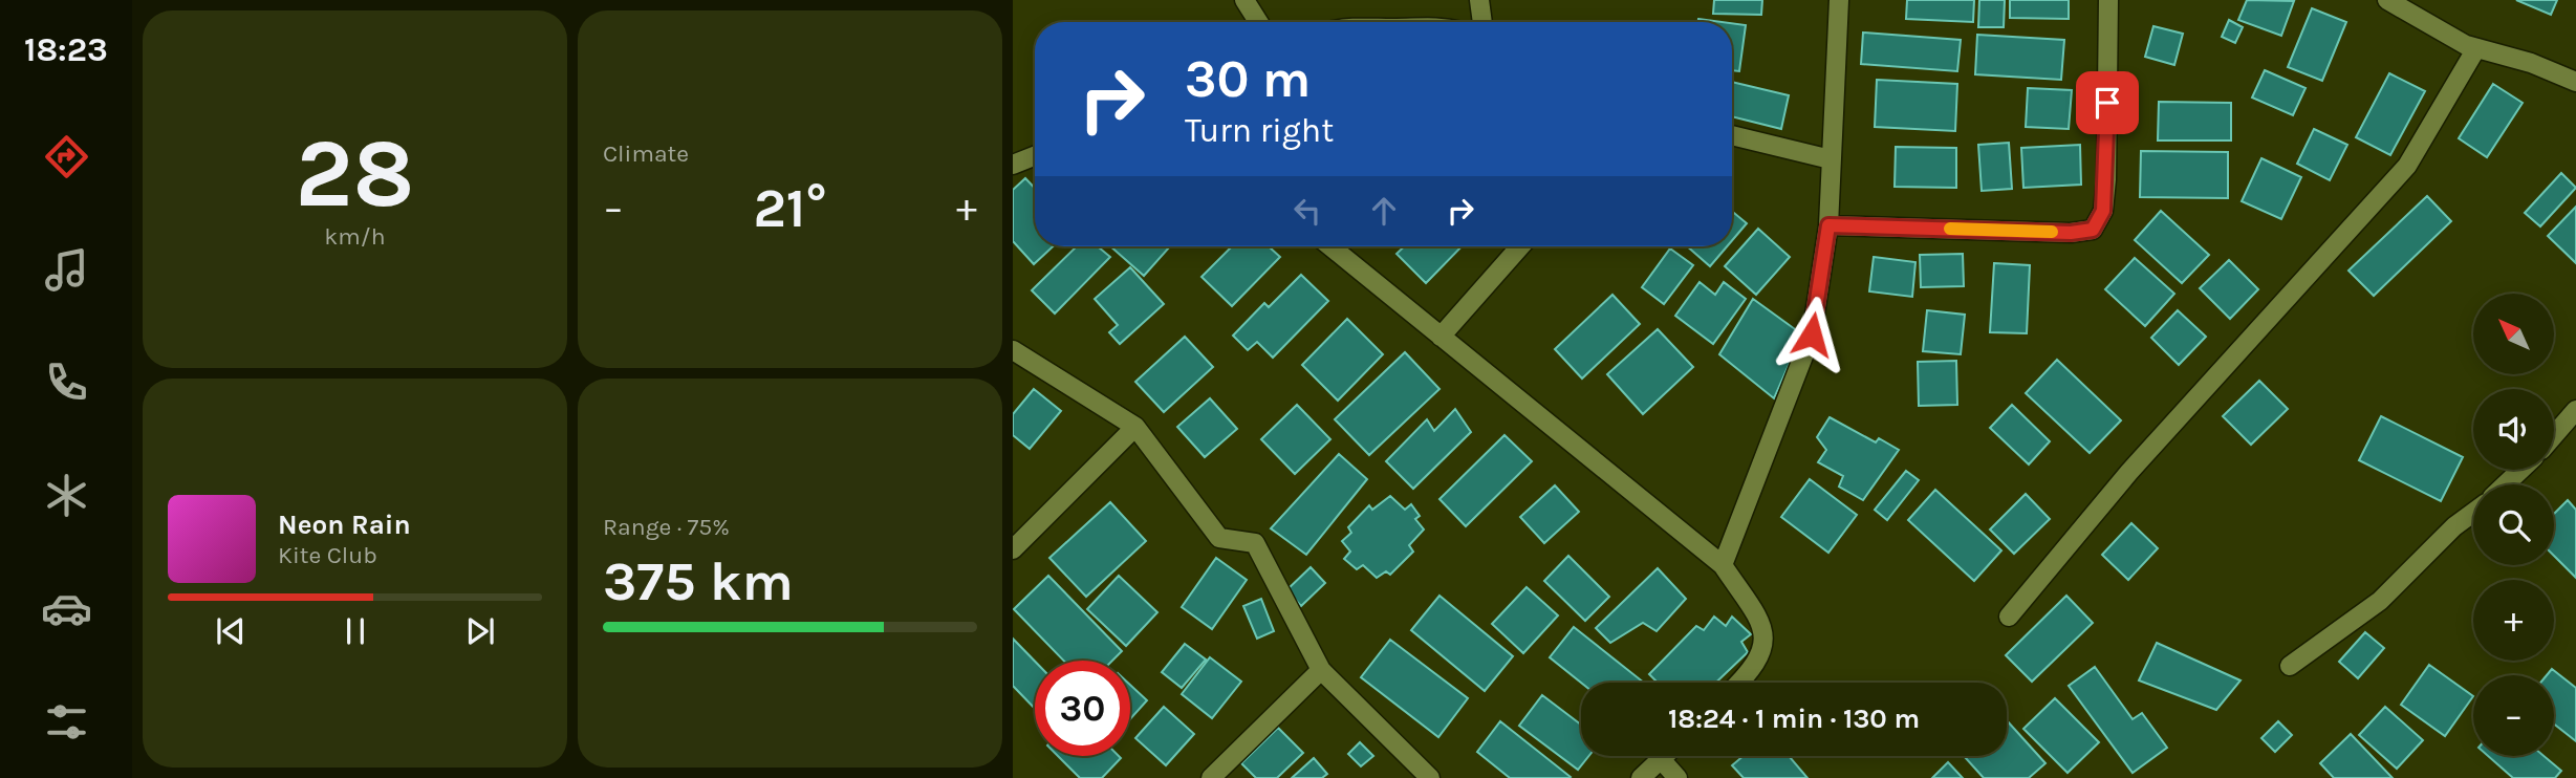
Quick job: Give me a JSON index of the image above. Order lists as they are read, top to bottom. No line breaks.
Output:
{"north":"top left","page":{"tabs":"18:23","tile":[["28","km/h"],"Climate",["Range · 75%","375 km"]],"turn":["30 m","Turn right"],"heat":["−","21°","+"],"map_buttons":["+","−"],"song":["Neon Rain","Kite Club"],"limit":"30","trip":"18:24 · 1 min · 130 m"}}
